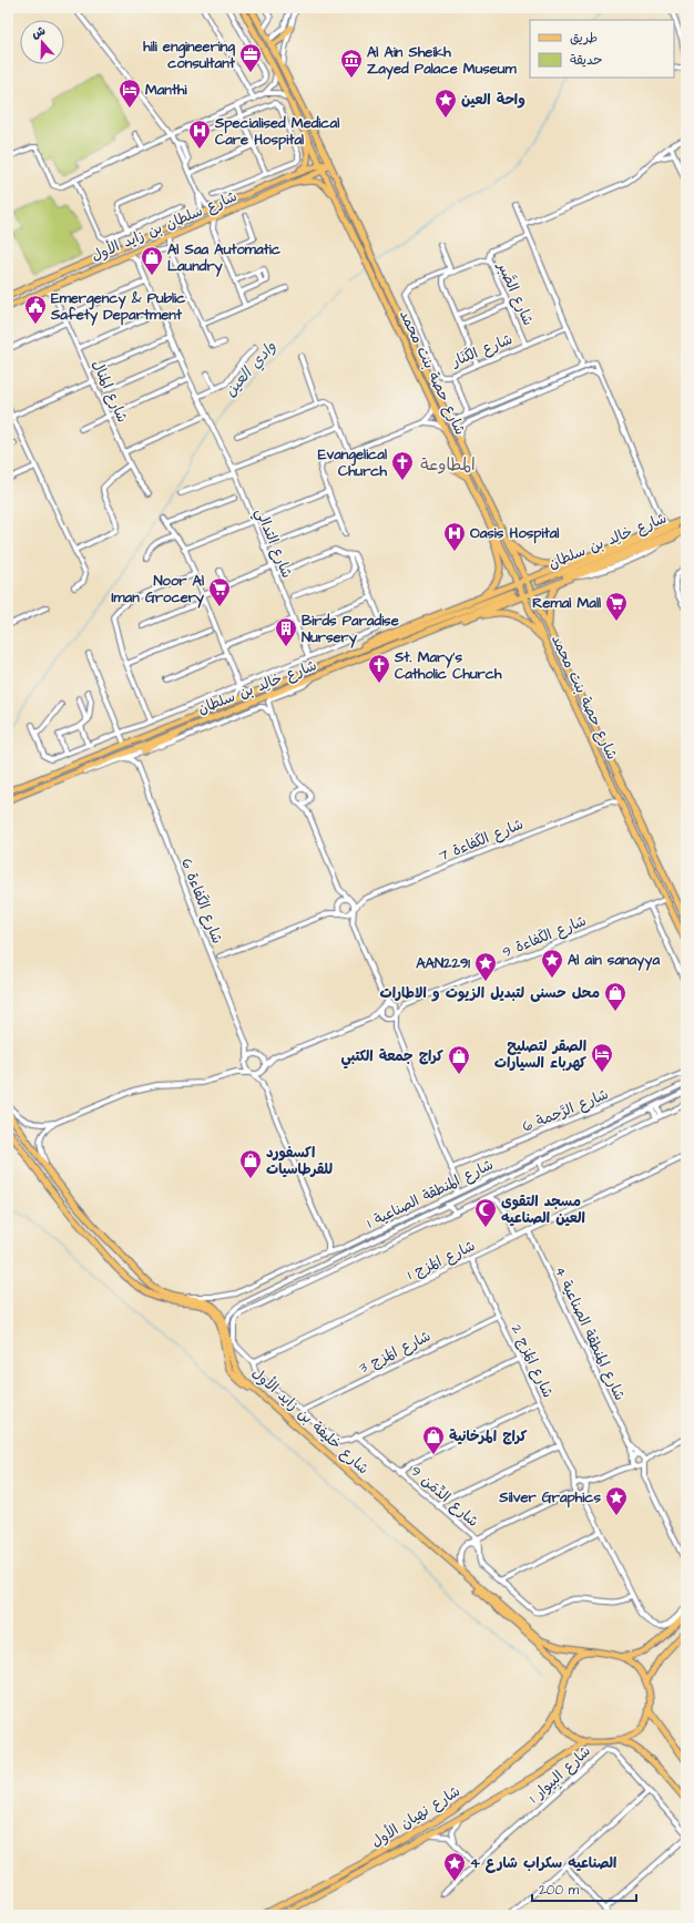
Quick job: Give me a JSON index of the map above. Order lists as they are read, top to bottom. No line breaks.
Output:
{"streets":{"main road":["شارع سلطان بن زايد الأول","شارع حصة بنت محمد","شارع خالِد بن سلطان","شارع خليفة بن زايد الأول","شارع نهيان الأول"],"street":["شارع الصَّبر","شارع الكَنَار","شارع المنال","شارع التدالي","شارع الكَفاءة 7","شارع الكَفاءة 6","شارع الكَفاءة 9","شارع الرَّحمة 6","شارع المنطقة الصناعية 1","شارع المَزج 1","شارع المنطقة الصناعية 4","شارع المَزج 3","شارع المَزج 2","شارع الدِّمَن 9","شارع البِيوار 1"]},"crossings":[["شارع سلطان بن زايد الأول","شارع حصة بنت محمد"],["شارع الصَّبر","شارع الكَنَار"],["شارع حصة بنت محمد","شارع الكَفاءة 7"],["شارع حصة بنت محمد","شارع الكَفاءة 9"],["شارع المنطقة الصناعية 1","شارع خليفة بن زايد الأول"],["شارع المَزج 1","شارع المنطقة الصناعية 4"],["شارع المَزج 1","شارع المَزج 2"],["شارع المَزج 3","شارع المَزج 2"],["شارع خليفة بن زايد الأول","شارع نهيان الأول"]],"districts":["المطاوعة"],"water":["وادي العين"],"places":{"office":["hili engineering consultant"],"museum":["Al Ain Sheikh Zayed Palace Museum"],"hotel":["Manthi","الصقر لتصليح كهرباء السيارات"],"place":["واحة العين","Al ain sanayya","AAN2291","Silver Graphics","الصناعيه سكراب شارع 4"],"hospital":["Specialised Medical Care Hospital","Oasis Hospital"],"shop":["Al Saa Automatic Laundry","محل حسنى لتبديل الزيوت و الاطارات","كراج جمعة الكتبي","اكسفورد للقرطاسيات","كراج المرخانية"],"public building":["Emergency & Public Safety Department"],"church":["Evangelical Church","St. Mary's Catholic Church"],"supermarket":["Noor Al Iman Grocery","Remal Mall"],"building":["Birds Paradise Nursery"],"mosque":["مسجد التقوى العين الصناعيه"]},"legend":["طريق","حديقة"],"scale_bar":"200 m","north":"top"}
